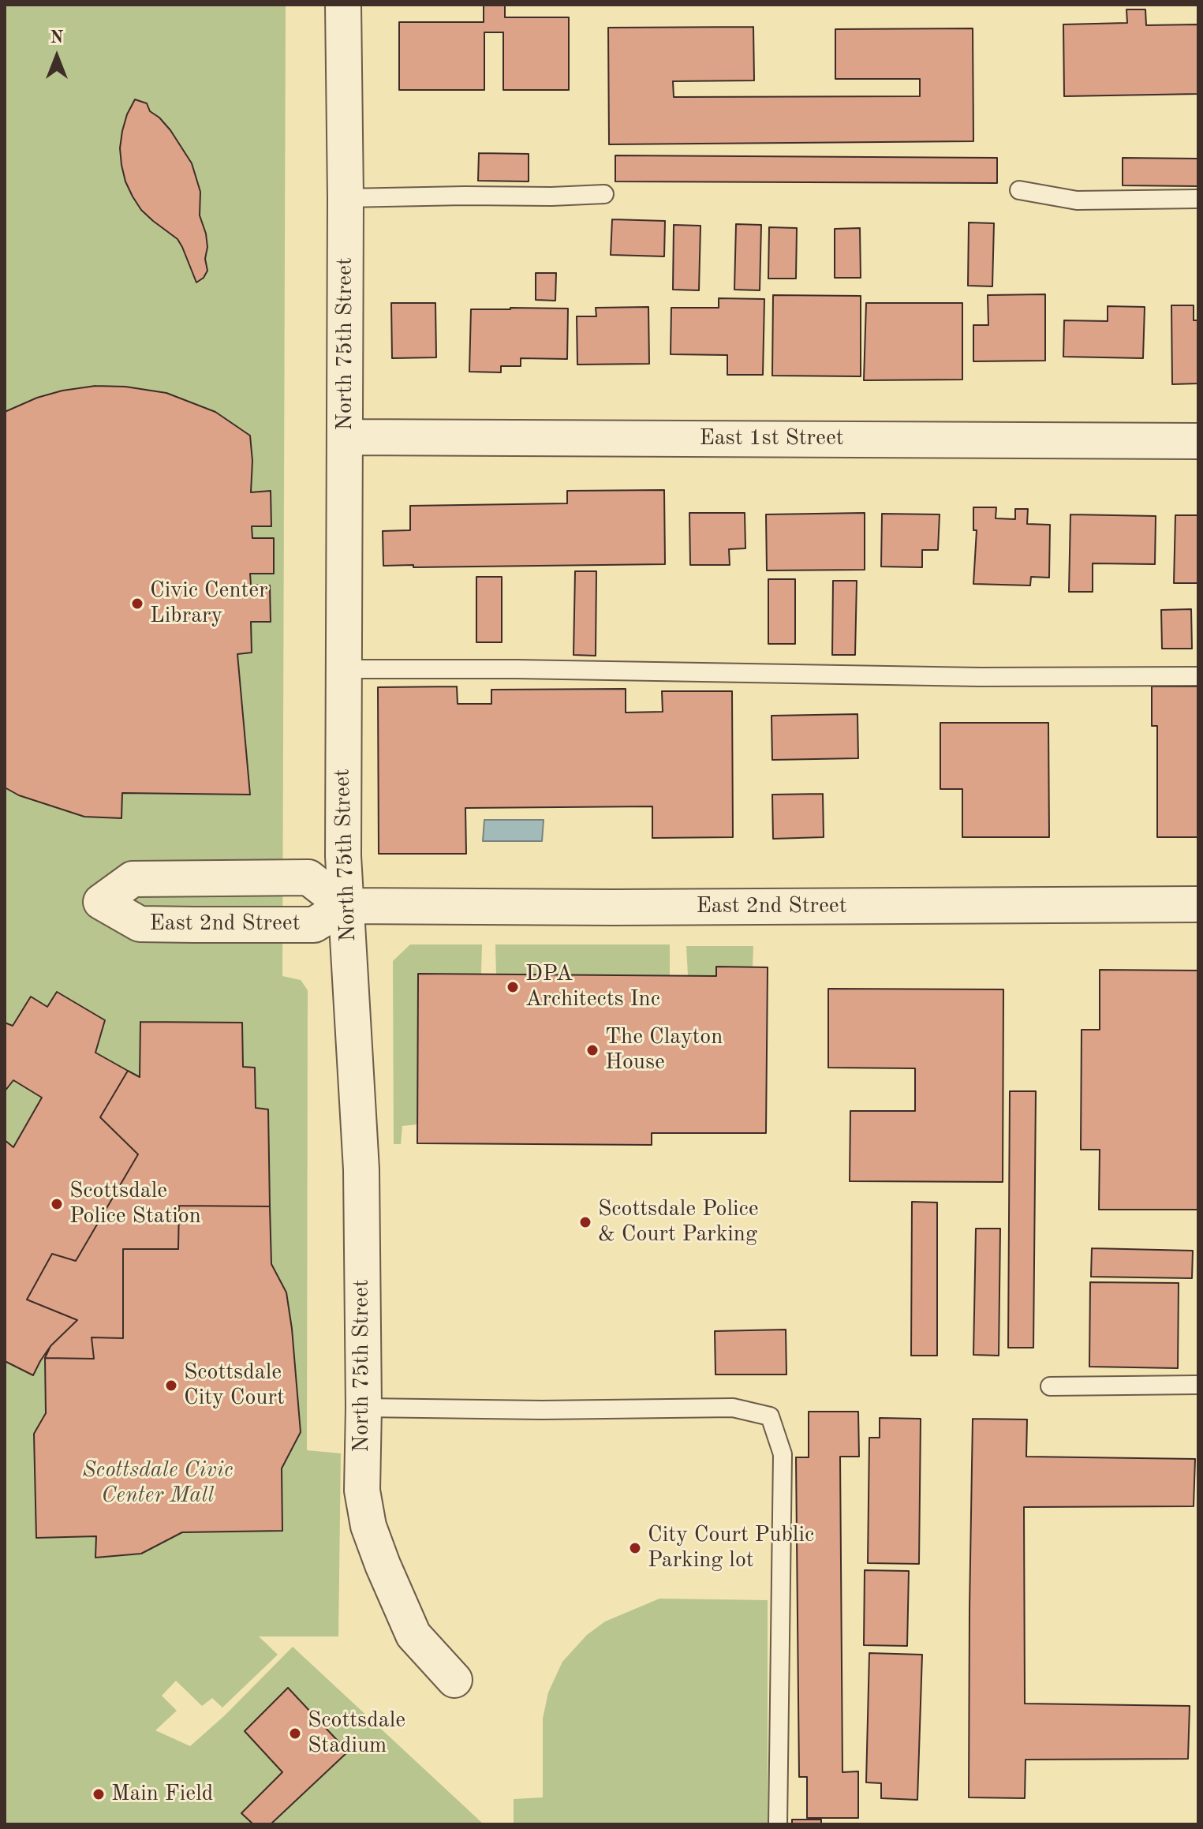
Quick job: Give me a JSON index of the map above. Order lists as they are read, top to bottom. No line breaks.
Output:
{"streets":{"street":["North 75th Street","East 1st Street","East 2nd Street"]},"crossings":[["North 75th Street","East 1st Street"],["North 75th Street","East 2nd Street"]],"parks":["Scottsdale Civic Center Mall"],"places":["Civic Center Library","DPA Architects Inc","The Clayton House","Scottsdale Police Station","Scottsdale Police & Court Parking","Scottsdale City Court","City Court Public Parking lot","Scottsdale Stadium","Main Field"],"north":"top"}
